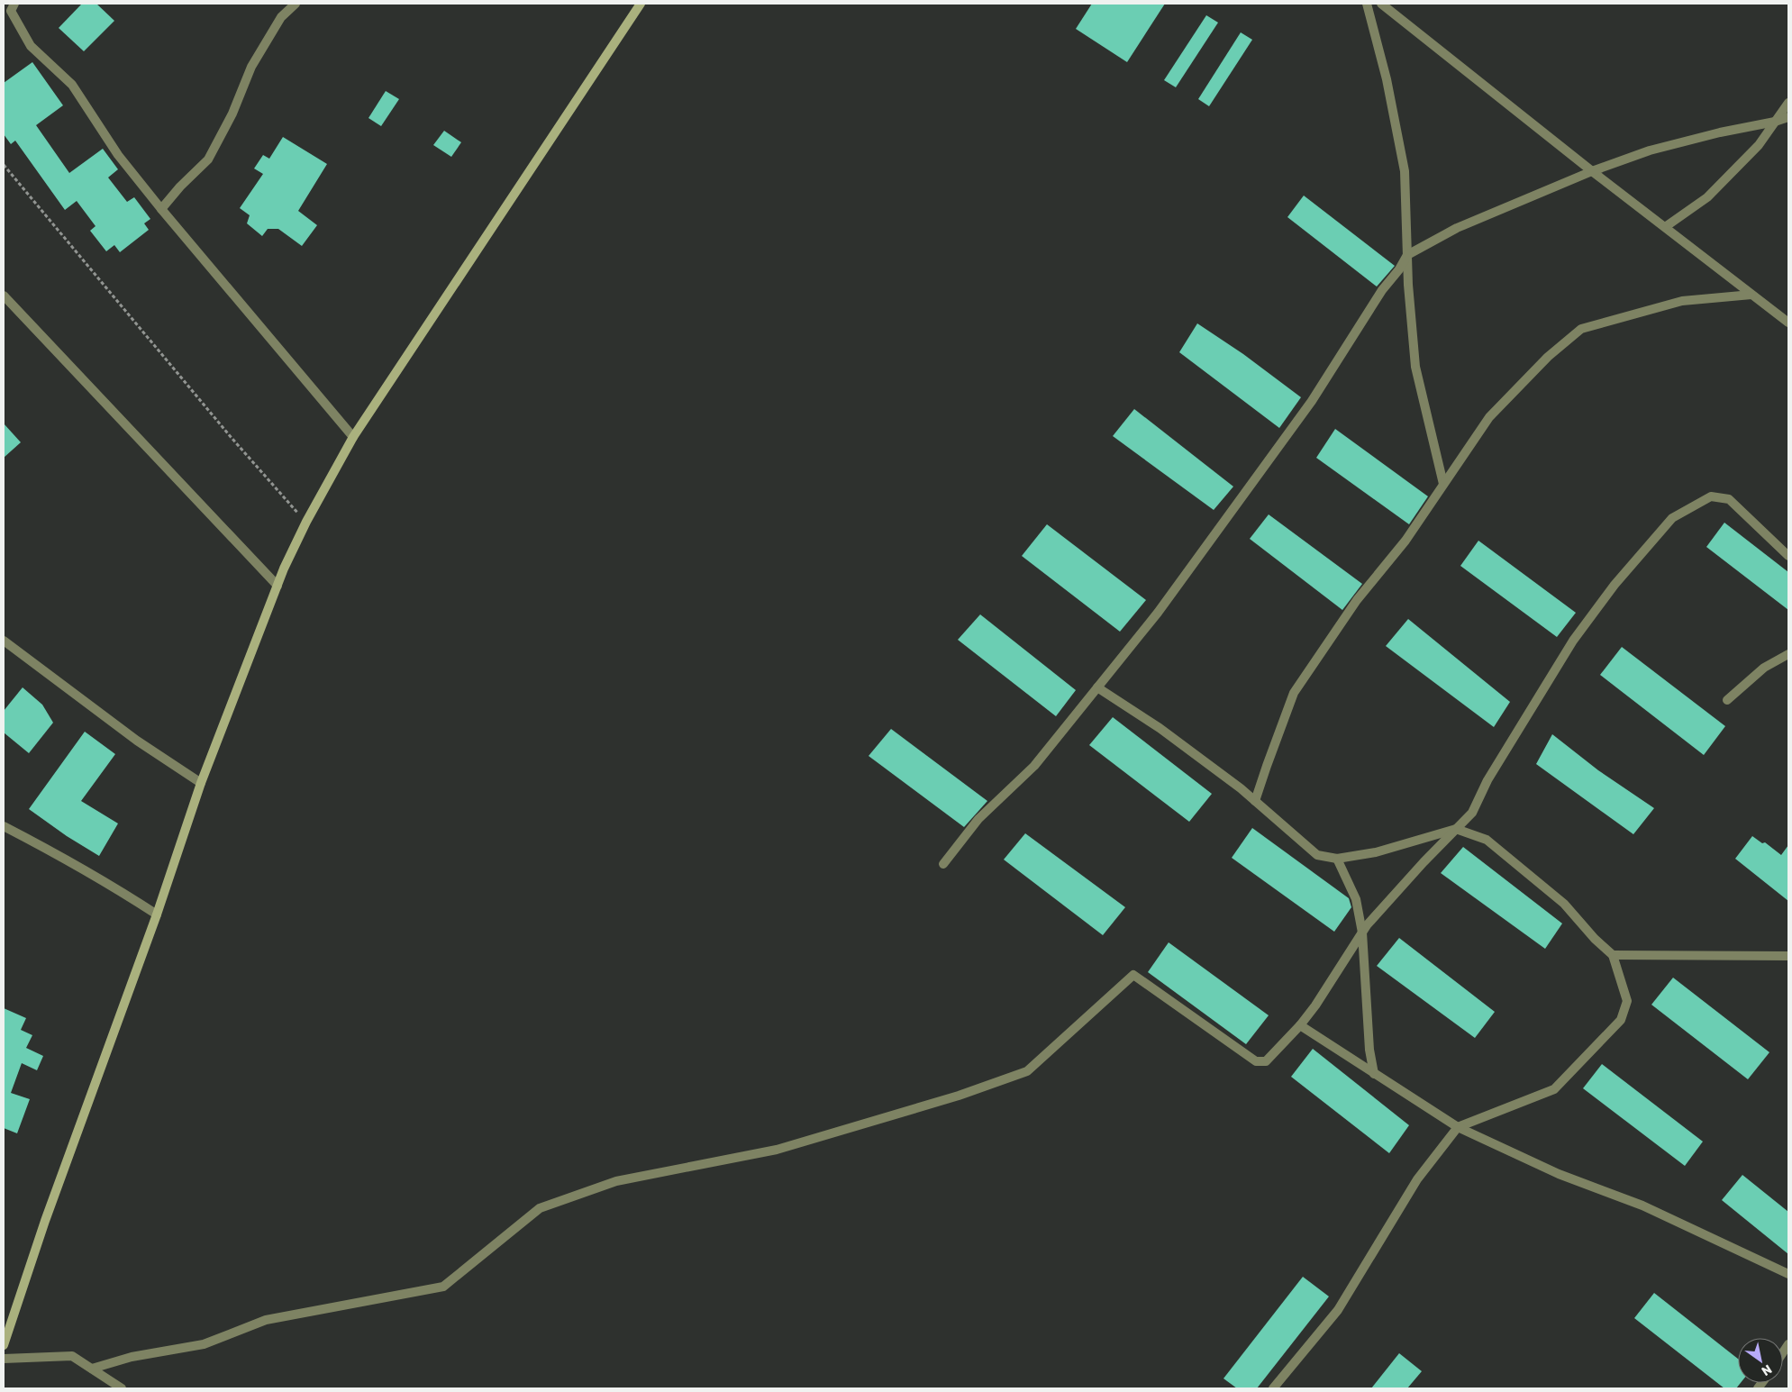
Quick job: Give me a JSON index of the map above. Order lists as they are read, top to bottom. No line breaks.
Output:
{"north":"bottom right"}
